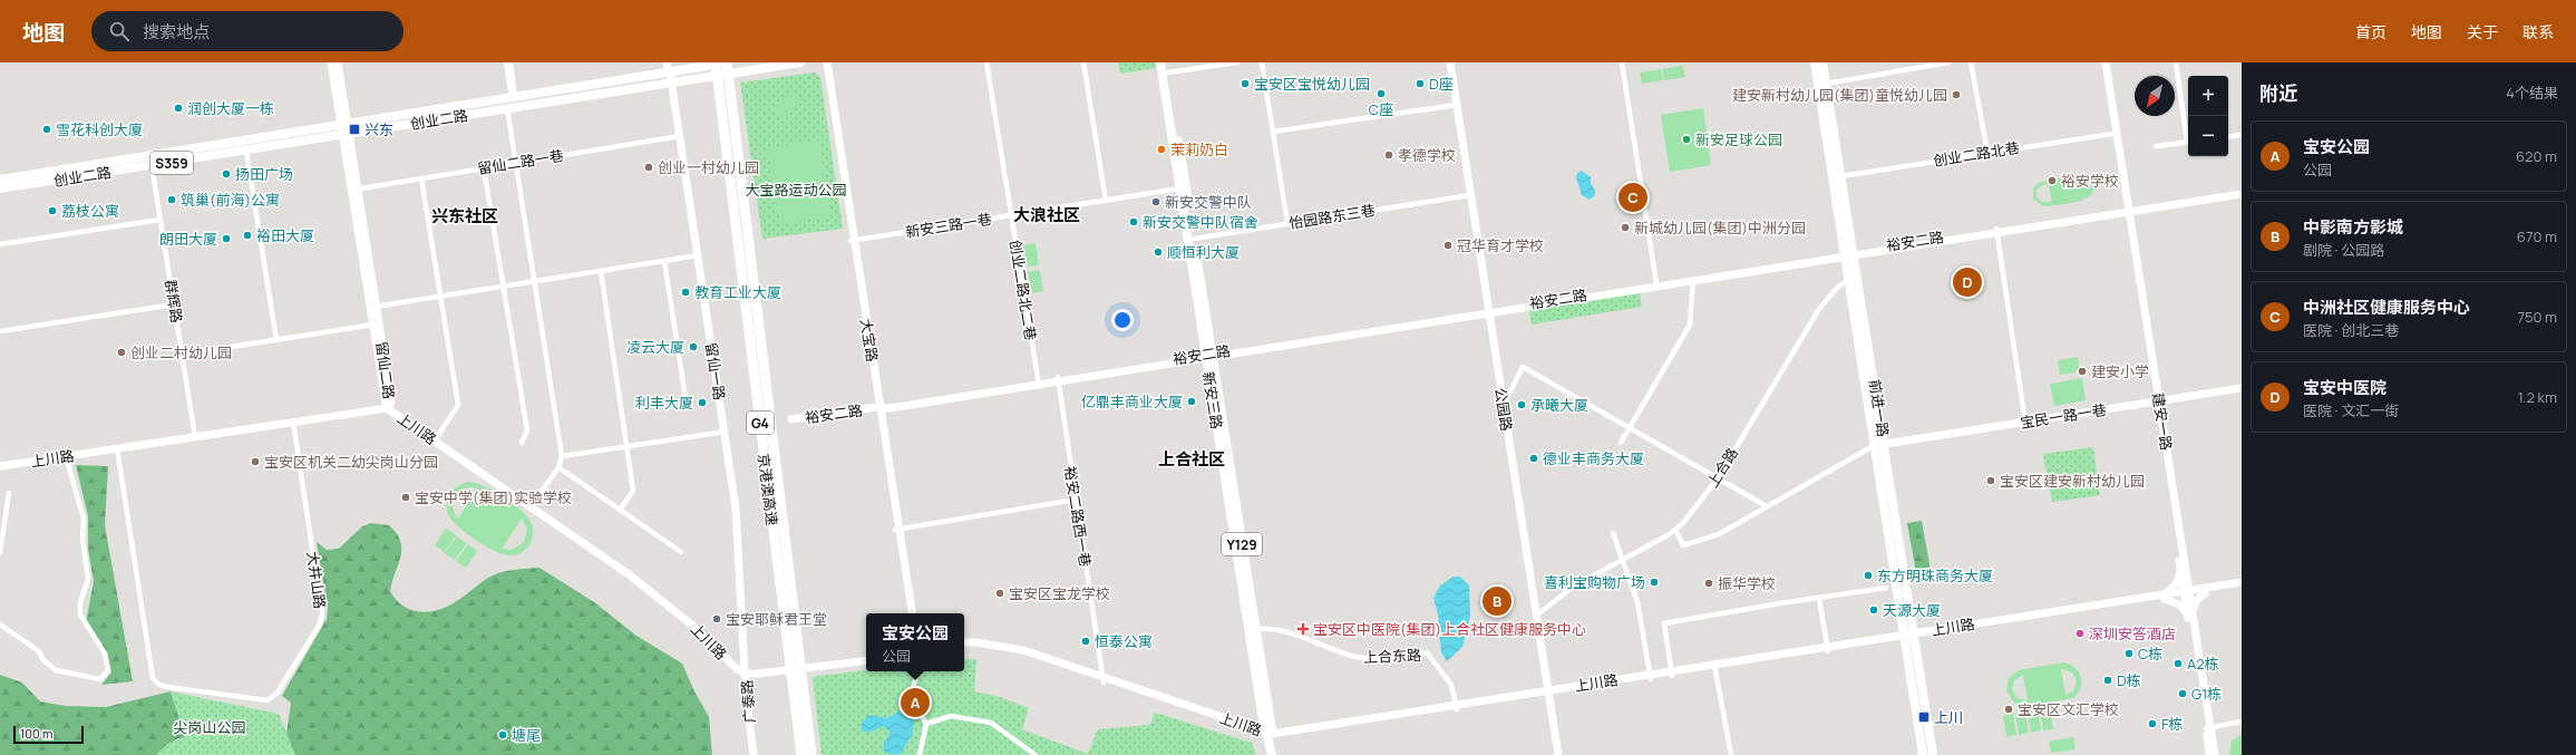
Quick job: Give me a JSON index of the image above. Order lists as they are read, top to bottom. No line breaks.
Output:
{"streets":{"highway":["G4","京港澳高速"],"main road":["创业二路","S359","裕安二路","大宝路","留仙二路","留仙一路","新安三路","前进一路","公园路","宝民一路一巷","建安一路","上川路","Y129","广泰路"],"street":["创业二路北巷","留仙二路一巷","怡园路东三巷","新安三路一巷","创业二路北二巷","群辉路","上合路","裕安二路西一巷","大井山路","上合东路"]},"crossings":[["创业二路","群辉路"],["创业二路","留仙二路"],["创业二路","留仙一路"],["创业二路","京港澳高速"],["创业二路北巷","前进一路"],["创业二路北巷","建安一路"],["留仙二路一巷","留仙一路"],["怡园路东三巷","新安三路"],["怡园路东三巷","公园路"],["新安三路一巷","创业二路北二巷"],["新安三路一巷","大宝路"],["新安三路一巷","新安三路"],["裕安二路","创业二路北二巷"],["裕安二路","大宝路"],["裕安二路","新安三路"],["裕安二路","前进一路"],["裕安二路","公园路"],["裕安二路","建安一路"],["裕安二路","裕安二路西一巷"],["群辉路","上川路"],["留仙二路","上川路"],["留仙一路","上川路"],["留仙一路","广泰路"],["新安三路","上川路"],["新安三路","Y129"],["新安三路","上合东路"],["前进一路","宝民一路一巷"],["前进一路","上川路"],["前进一路","上合路"],["公园路","上川路"],["公园路","上合路"],["宝民一路一巷","建安一路"],["建安一路","上川路"],["上川路","裕安二路西一巷"],["上川路","Y129"],["上川路","大井山路"],["上川路","上合东路"],["上川路","广泰路"]],"districts":["大浪社区","兴东社区","上合社区"],"parks":["大宝路运动公园","尖岗山公园"],"places":{"other":["宝安区宝悦幼儿园","D座","C座","建安新村幼儿园(集团)童悦幼儿园","润创大厦一栋","雪花科创大廈","新安足球公园","茉莉奶白","孝德学校","创业一村幼儿园","扬田广场","裕安学校","筑巢(前海)公寓","新安交警中队","荔枝公寓","新安交警中队宿舍","新城幼儿园(集团)中洲分园","裕田大厦","朗田大厦","冠华育才学校","顺恒利大厦","教育工业大厦","凌云大厦","创业二村幼儿园","建安小学","亿鼎丰商业大厦","利丰大厦","承曦大厦","德业丰商务大厦","宝安区机关二幼尖岗山分园","宝安区建安新村幼儿园","宝安中学(集团)实验学校","东方明珠商务大厦","喜利宝购物广场","振华学校","宝安区宝龙学校","天源大厦","宝安耶稣君王堂","深圳安答酒店","恒泰公寓","C栋","A2栋","D栋","G1栋","宝安区文汇学校","F栋","塘尾"],"transit":["兴东","上川"],"health":["宝安区中医院(集团)上合社区健康服务中心"]},"scale_bar":"100 m","north":"bottom left","page":{"header":"地图","search":"搜索地点","nav":["首页","地图","关于","联系"],"heading":["附近","4个结果"],"map_buttons":["+","−"],"list":[{"mark":"A","name":"宝安公园","note":"公园","value":"620 m"},{"mark":"B","name":"中影南方影城","note":"剧院 · 公园路","value":"670 m"},{"mark":"C","name":"中洲社区健康服务中心","note":"医院 · 创北三巷","value":"750 m"},{"mark":"D","name":"宝安中医院","note":"医院 · 文汇一街","value":"1.2 km"}],"pins":["C","D","B","A"],"popup":["宝安公园","公园"],"scale":"100 m"}}
